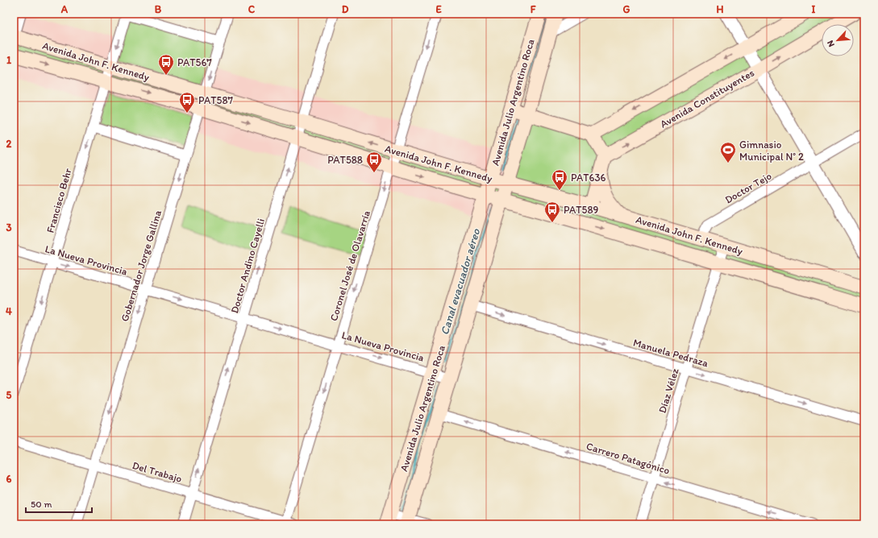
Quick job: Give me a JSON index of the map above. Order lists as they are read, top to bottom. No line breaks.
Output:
{"streets":{"main road":["Avenida John F. Kennedy","Avenida Constituyentes","Avenida Julio Argentino Roca"],"street":["Doctor Tejo","Francisco Behr","La Nueva Provincia","Gobernador Jorge Gallina","Doctor Andino Cayelli","Coronel José de Olavarría","Manuela Pedraza","Díaz Vélez","Carrero Patagónico","Del Trabajo"]},"crossings":[["Avenida John F. Kennedy","Avenida Julio Argentino Roca"],["Avenida John F. Kennedy","Doctor Tejo"],["Avenida John F. Kennedy","Francisco Behr"],["Avenida John F. Kennedy","Gobernador Jorge Gallina"],["Avenida John F. Kennedy","Doctor Andino Cayelli"],["Avenida John F. Kennedy","Coronel José de Olavarría"],["Avenida John F. Kennedy","Díaz Vélez"],["Avenida Julio Argentino Roca","La Nueva Provincia"],["Avenida Julio Argentino Roca","Manuela Pedraza"],["Avenida Julio Argentino Roca","Carrero Patagónico"],["Francisco Behr","La Nueva Provincia"],["La Nueva Provincia","Gobernador Jorge Gallina"],["La Nueva Provincia","Doctor Andino Cayelli"],["La Nueva Provincia","Coronel José de Olavarría"],["Gobernador Jorge Gallina","Del Trabajo"],["Doctor Andino Cayelli","Del Trabajo"],["Coronel José de Olavarría","Del Trabajo"],["Manuela Pedraza","Díaz Vélez"],["Díaz Vélez","Carrero Patagónico"]],"one_way":["Francisco Behr","La Nueva Provincia","Gobernador Jorge Gallina","Doctor Andino Cayelli","Coronel José de Olavarría","Manuela Pedraza","Carrero Patagónico"],"water":["Canal evacuador aéreo"],"places":{"bus stop":["PAT567","PAT587","PAT588","PAT636","PAT589"],"sports":["Gimnasio Municipal N° 2"]},"scale_bar":"50 m","north":"bottom left","grid":{"columns":["A","B","C","D","E","F","G","H","I"],"rows":["1","2","3","4","5","6"]}}
